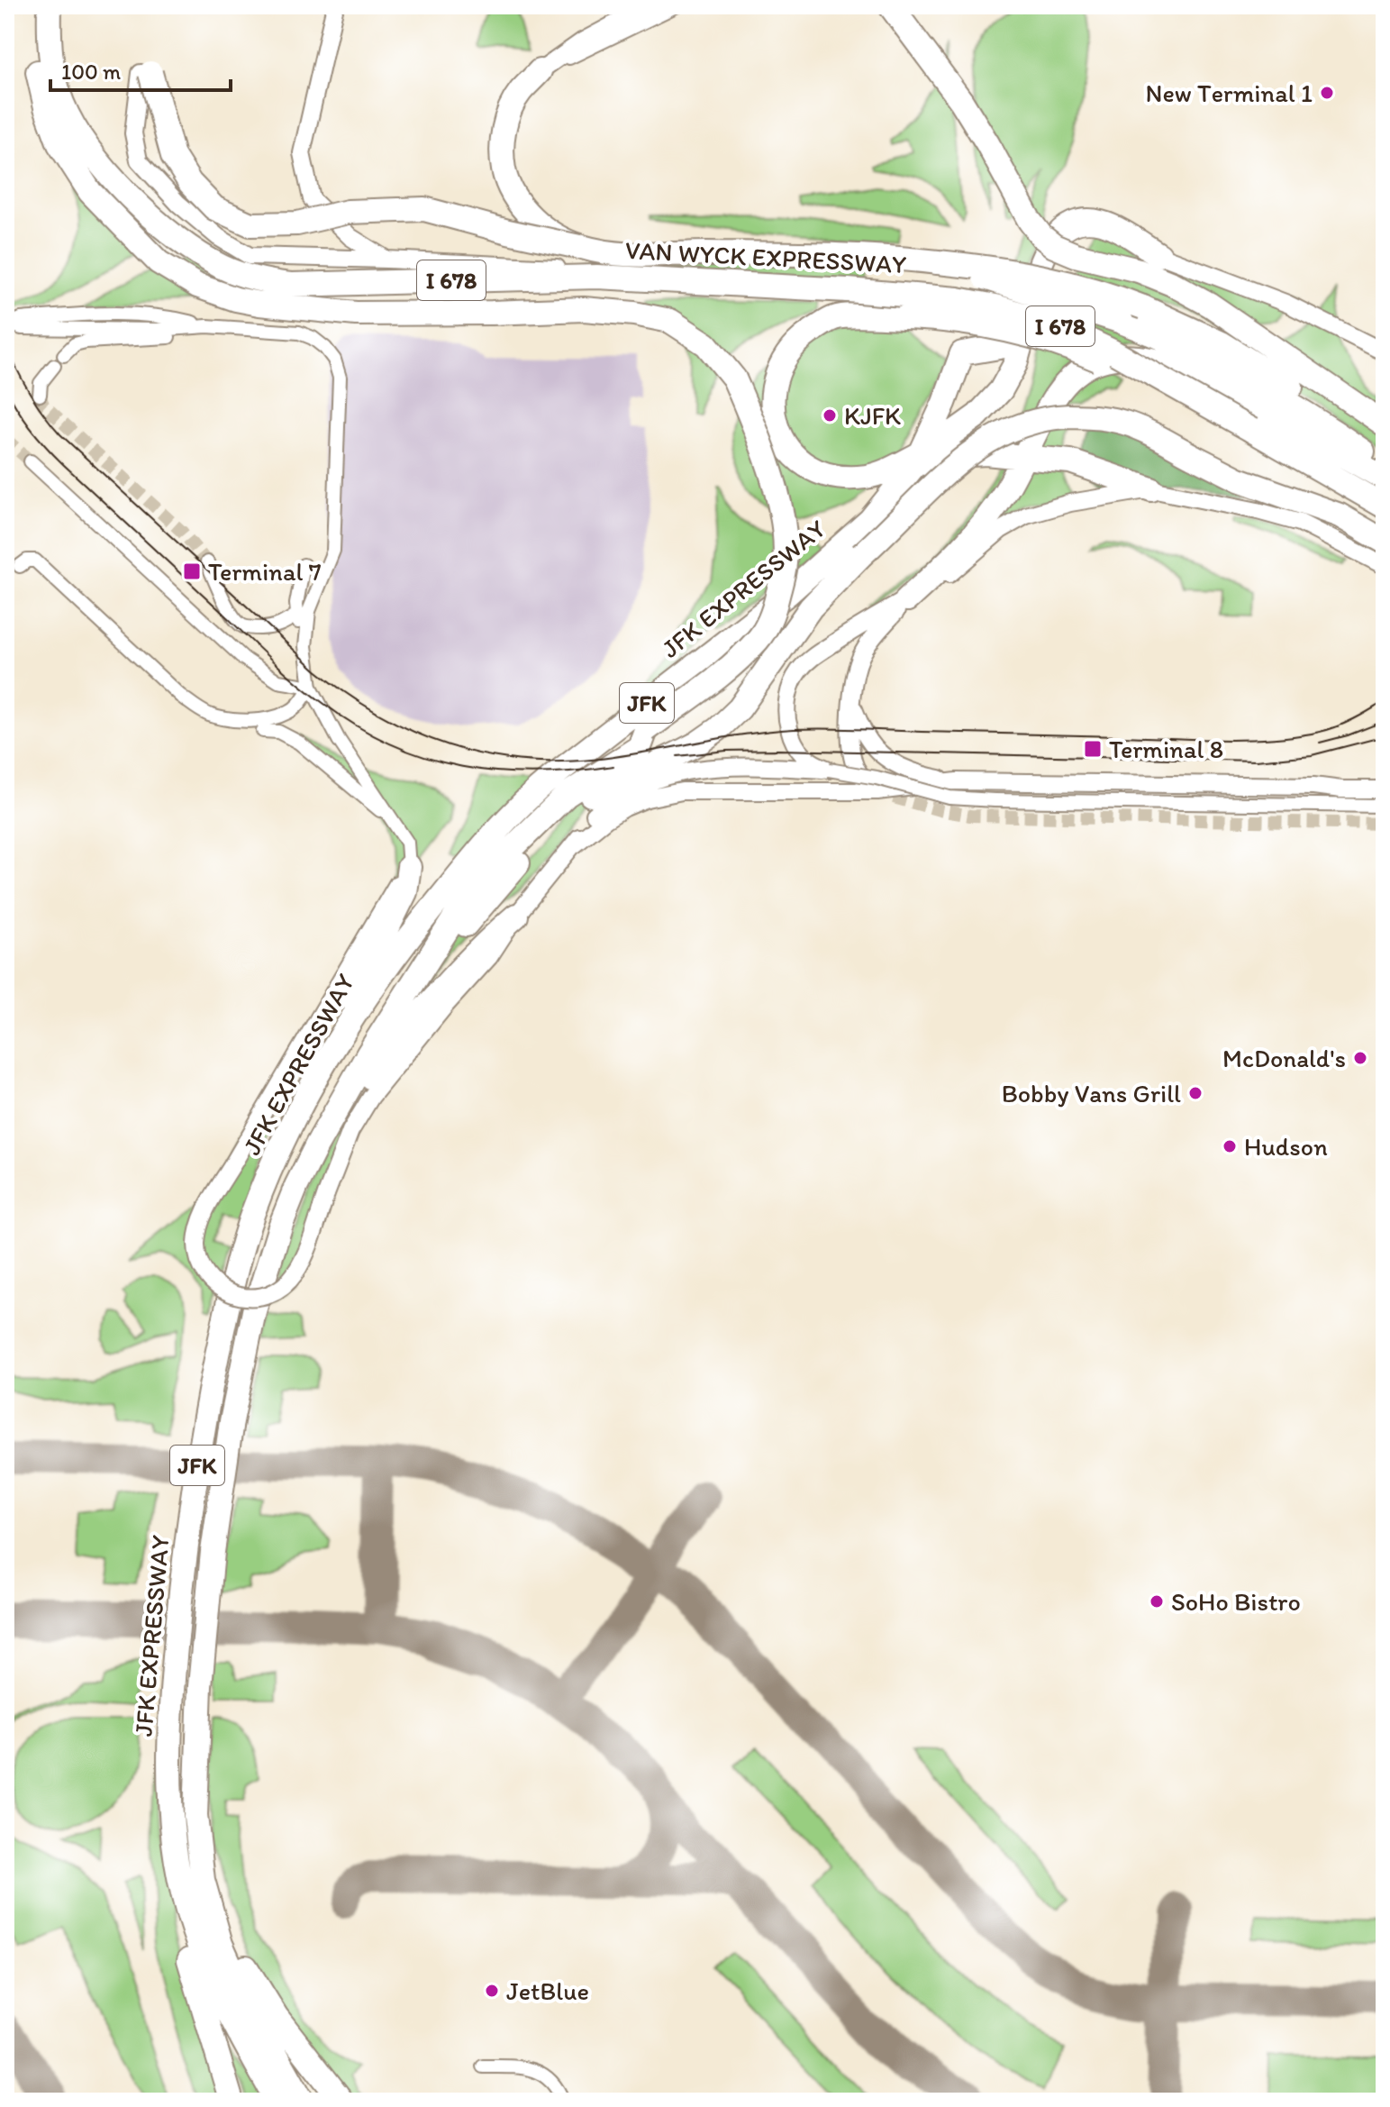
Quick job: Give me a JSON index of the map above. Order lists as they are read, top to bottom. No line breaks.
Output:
{"streets":{"highway":["VAN WYCK EXPRESSWAY","I 678","JFK EXPRESSWAY","JFK"]},"places":{"other":["New Terminal 1","KJFK","McDonald's","Bobby Vans Grill","Hudson","SoHo Bistro","JetBlue"],"transit":["Terminal 7","Terminal 8"]},"scale_bar":"100 m"}
